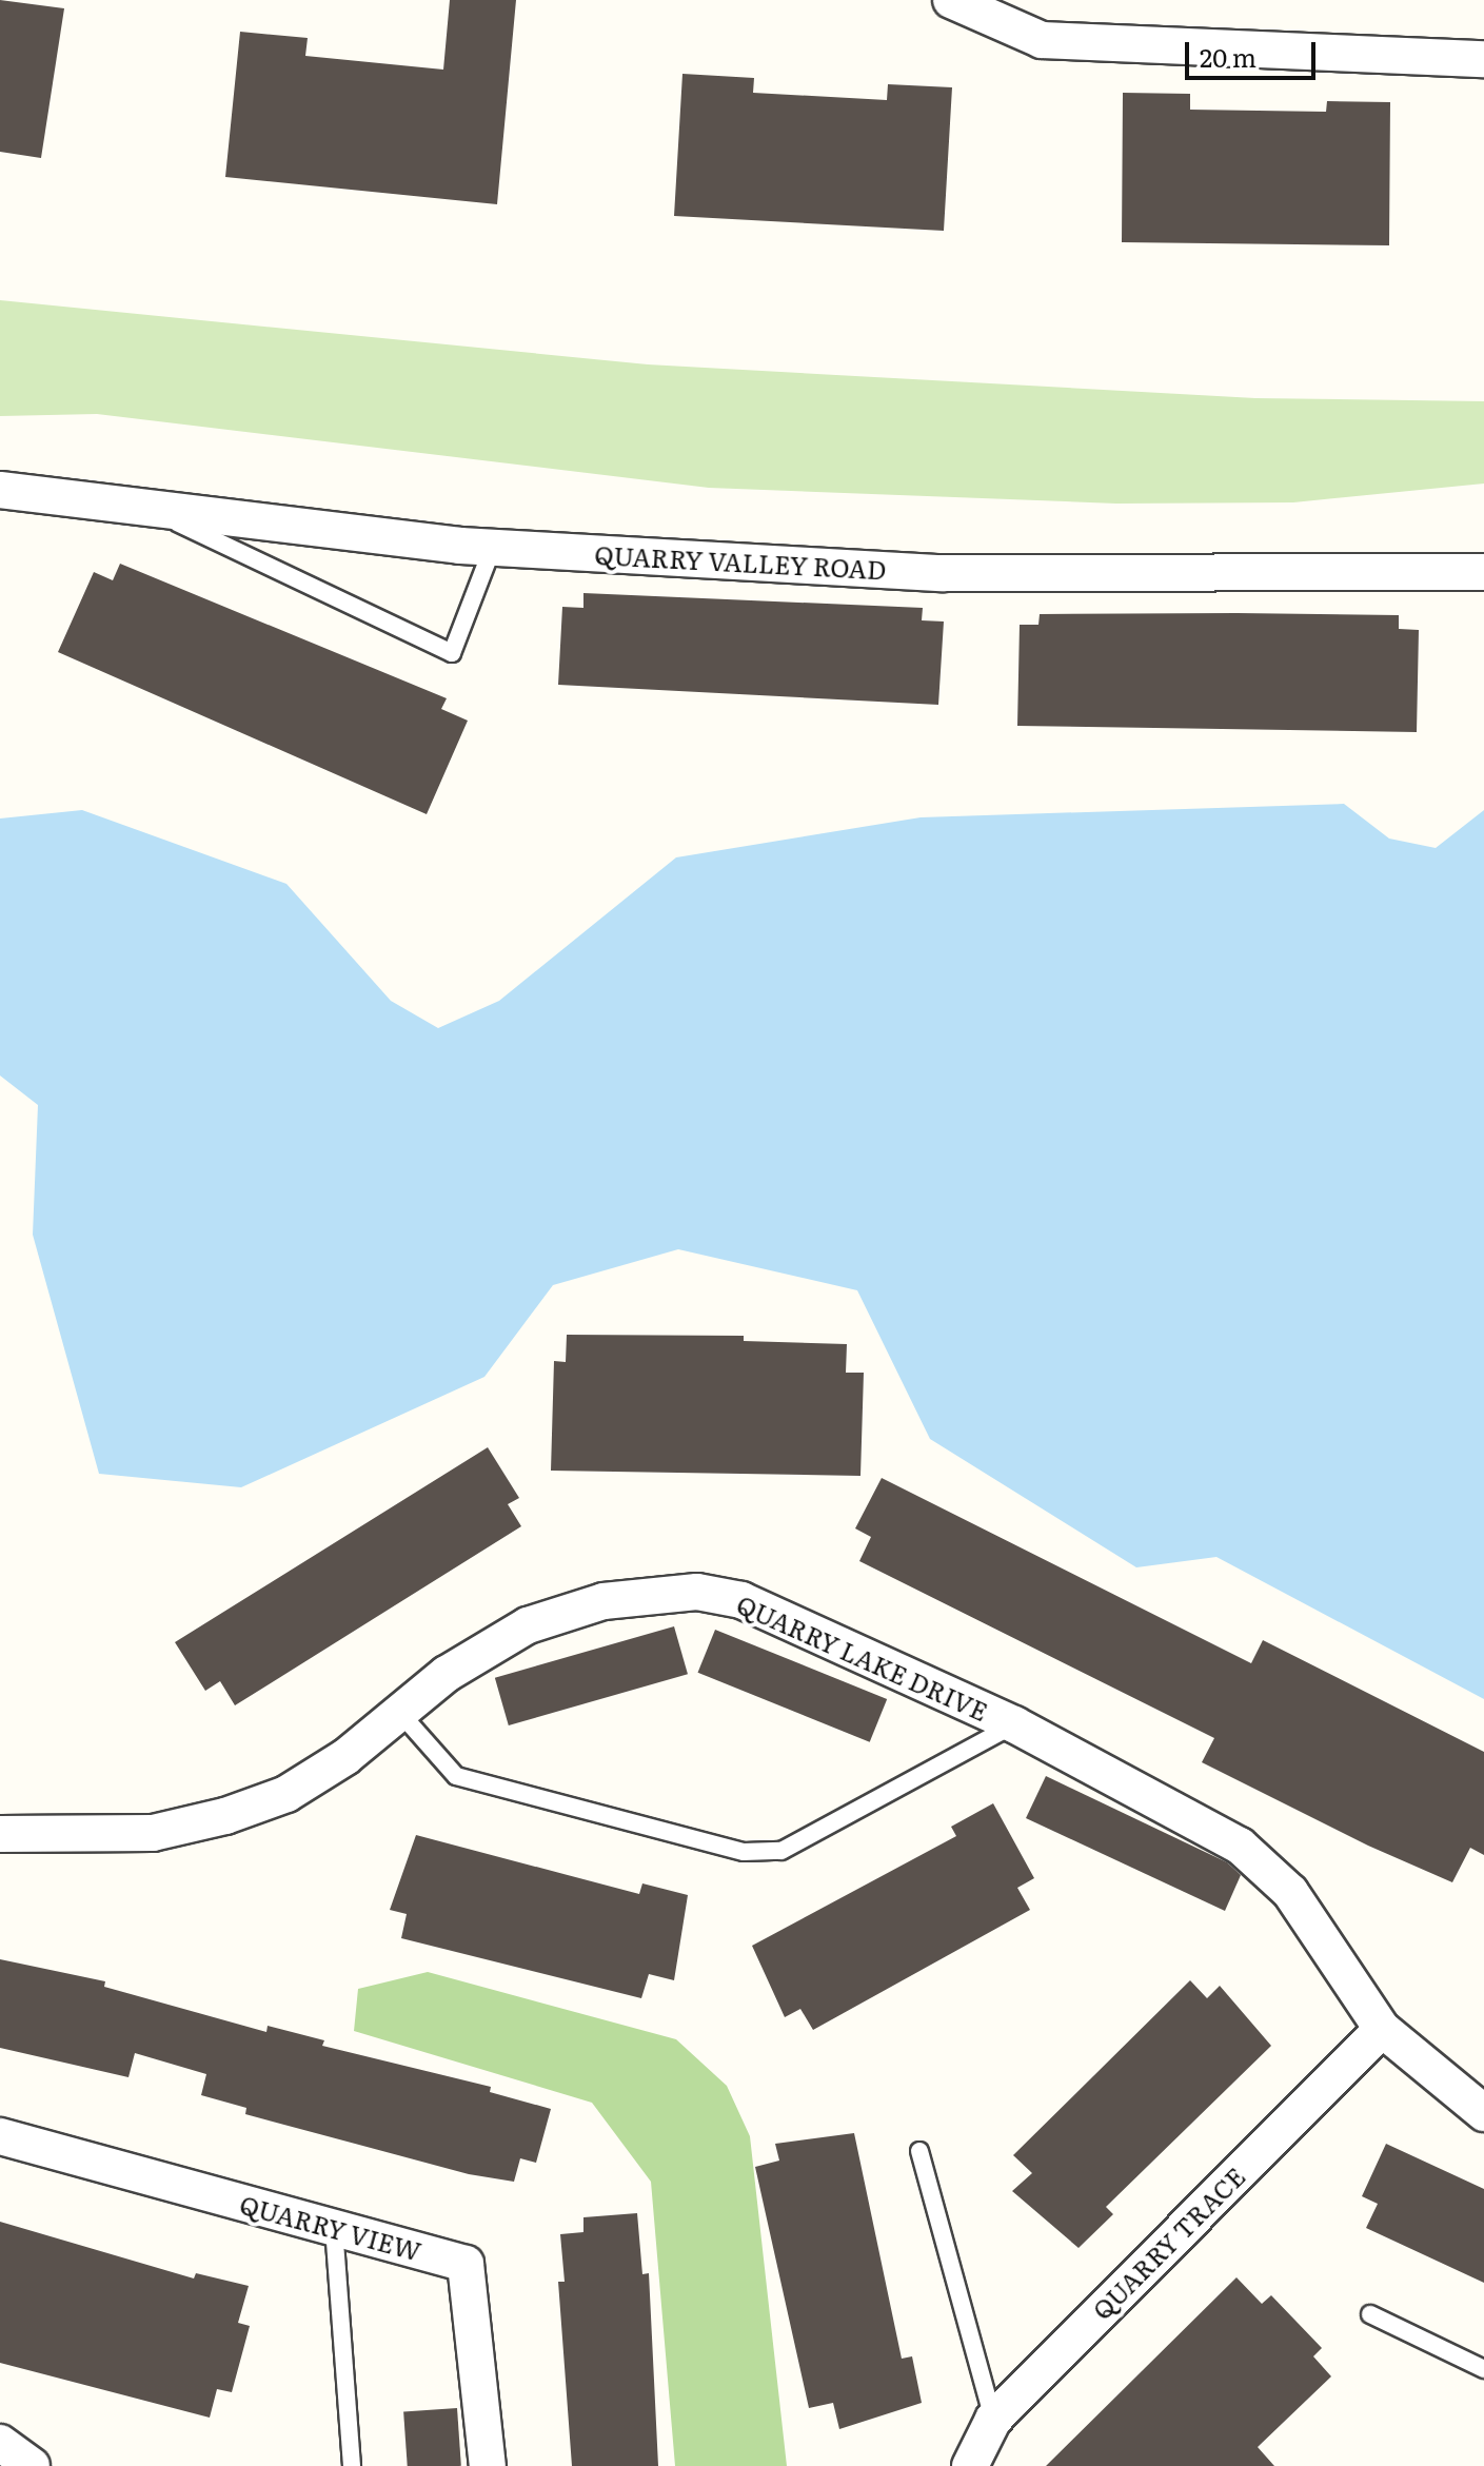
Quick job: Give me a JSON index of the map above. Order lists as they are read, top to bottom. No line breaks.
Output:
{"streets":{"street":["QUARRY VALLEY ROAD","QUARRY LAKE DRIVE","QUARRY VIEW","QUARRY TRACE"]},"crossings":[["QUARRY LAKE DRIVE","QUARRY TRACE"]],"scale_bar":"20 m"}
